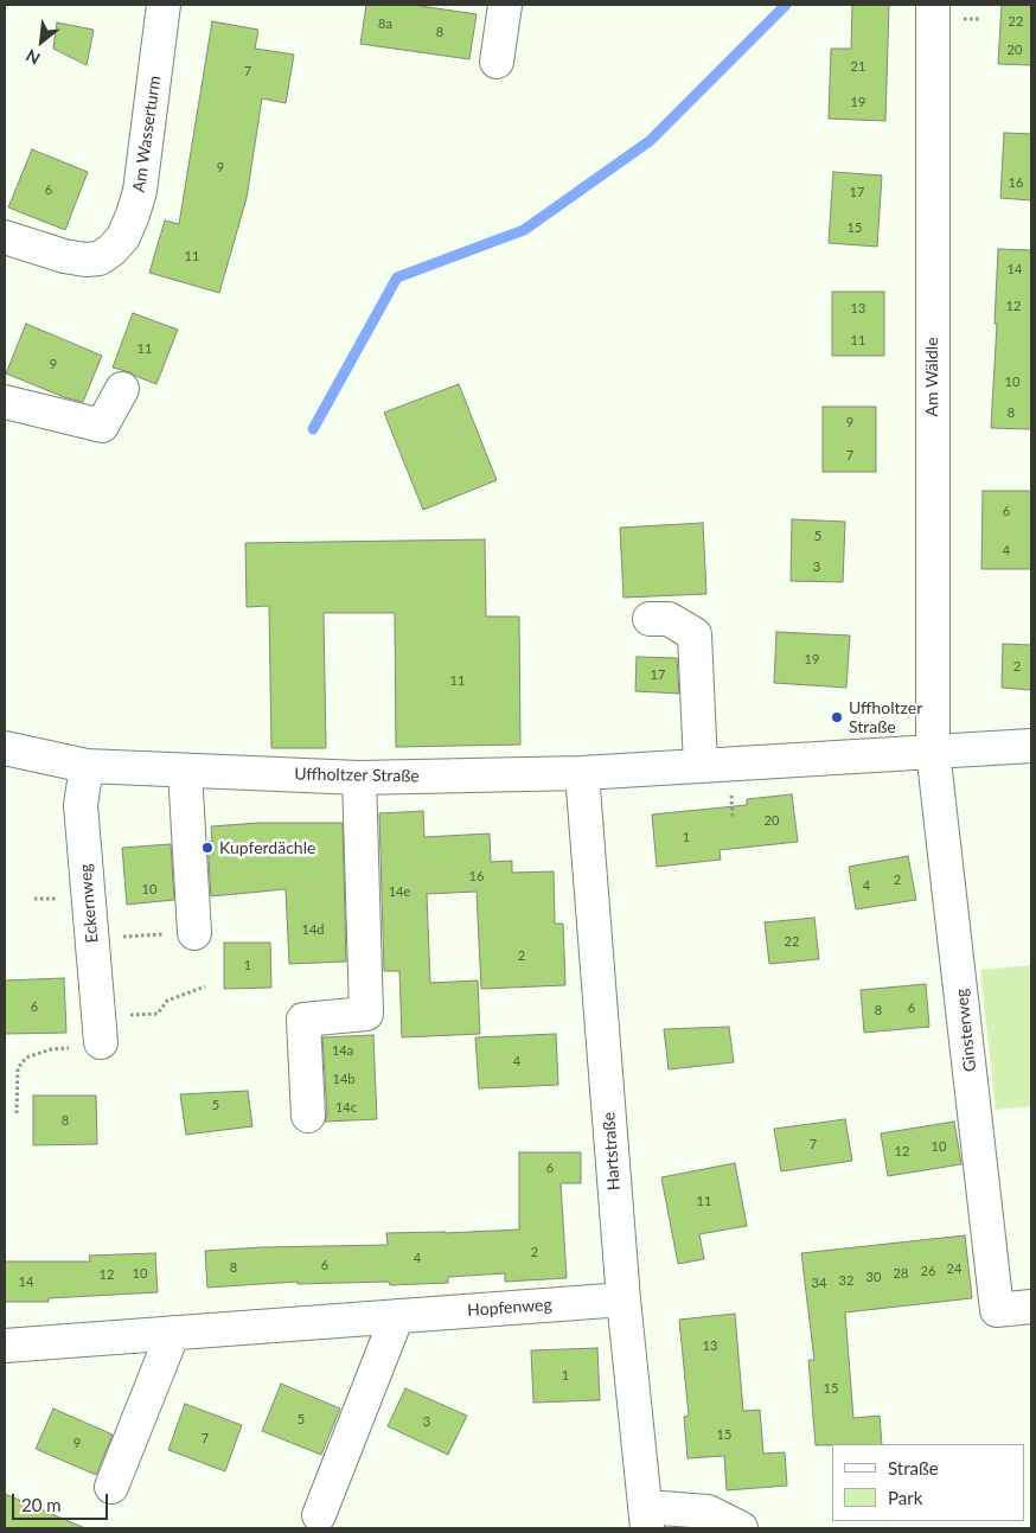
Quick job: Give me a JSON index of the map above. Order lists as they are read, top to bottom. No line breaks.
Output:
{"streets":{"street":["Am Wasserturm","Am Wäldle","Uffholtzer Straße","Eckernweg","Ginsterweg","Hartstraße","Hopfenweg"]},"crossings":[["Am Wäldle","Uffholtzer Straße"],["Am Wäldle","Ginsterweg"],["Uffholtzer Straße","Eckernweg"],["Uffholtzer Straße","Ginsterweg"],["Uffholtzer Straße","Hartstraße"],["Hartstraße","Hopfenweg"]],"places":["Uffholtzer Straße","Kupferdächle"],"house_numbers":["22","8a","8","20","21","7","19","9","16","6","17","15","11","14","12","13","11","11","9","10","8","9","7","6","5","4","3","19","2","17","11","20","1","16","2","4","10","14e","14d","22","2","1","6","6","8","14a","4","14b","5","14c","8","7","10","12","6","11","2","4","6","8","24","26","10","28","12","30","32","14","34","13","1","15","5","3","15","7","9"],"legend":["Straße","Park"],"scale_bar":"20 m","north":"bottom left"}
